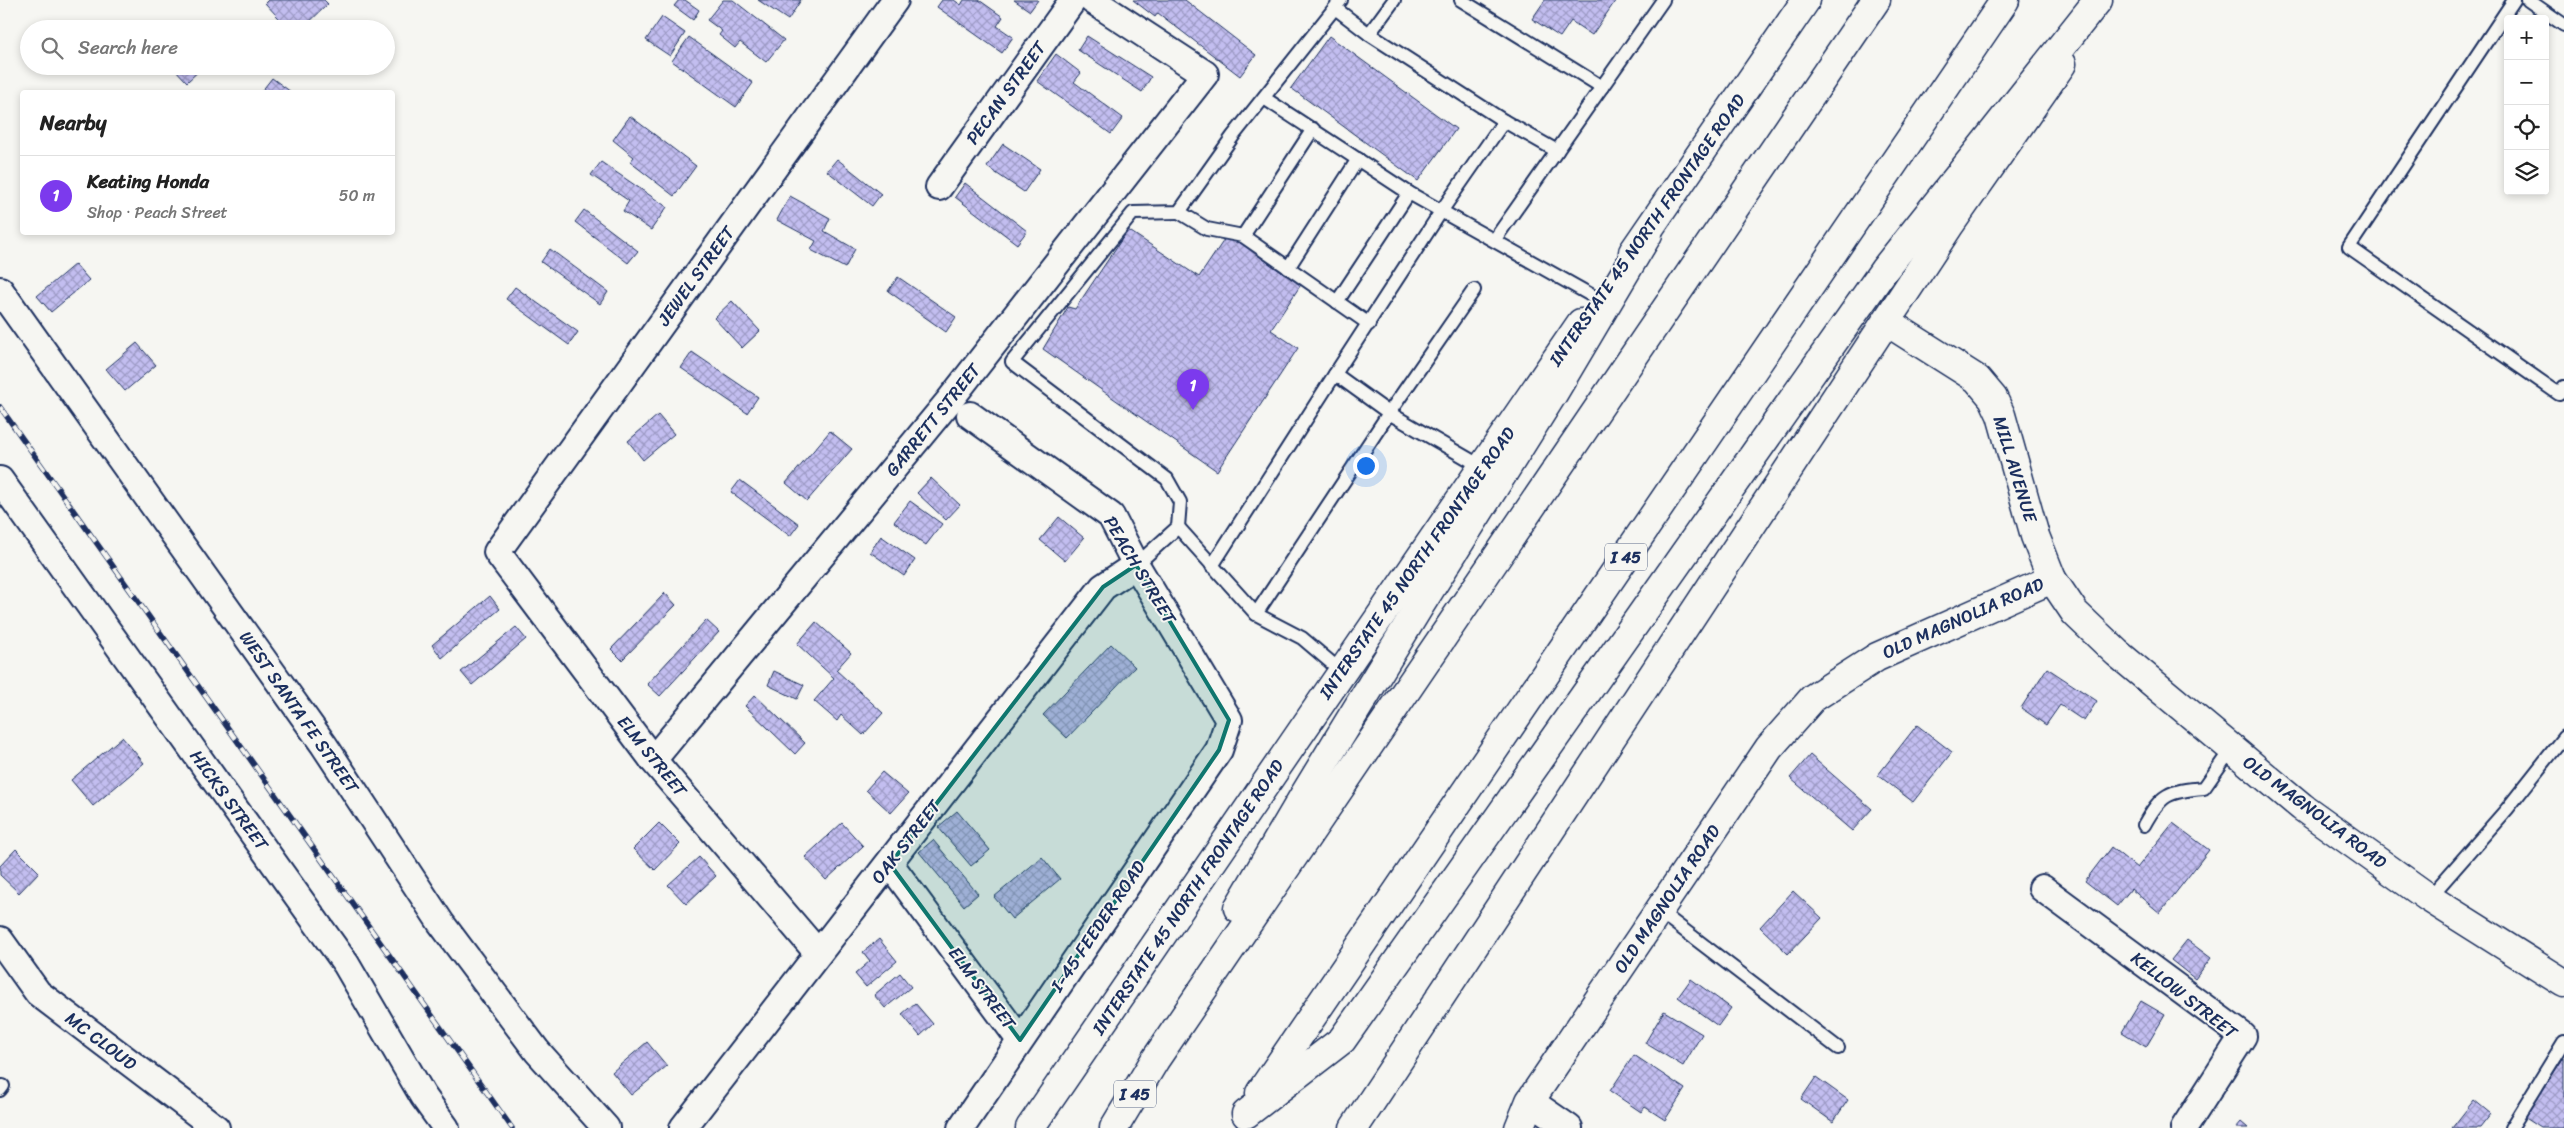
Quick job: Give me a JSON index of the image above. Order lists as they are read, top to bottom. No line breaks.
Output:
{"streets":{"main road":["INTERSTATE 45 NORTH FRONTAGE ROAD","MILL AVENUE","I 45","OLD MAGNOLIA ROAD"],"street":["PECAN STREET","JEWEL STREET","GARRETT STREET","PEACH STREET","WEST SANTA FE STREET","ELM STREET","HICKS STREET","OAK STREET","I-45 FEEDER ROAD","KELLOW STREET","MC CLOUD"]},"crossings":[["JEWEL STREET","ELM STREET"],["GARRETT STREET","ELM STREET"],["MILL AVENUE","OLD MAGNOLIA ROAD"],["PEACH STREET","OAK STREET"],["PEACH STREET","I-45 FEEDER ROAD"],["ELM STREET","OAK STREET"],["ELM STREET","I-45 FEEDER ROAD"]],"page":{"map_buttons":["+","−"],"search":"Search here","heading":"Nearby","list":[{"mark":"1","name":"Keating Honda","note":"Shop · Peach Street","value":"50 m"}],"pins":"1"}}
